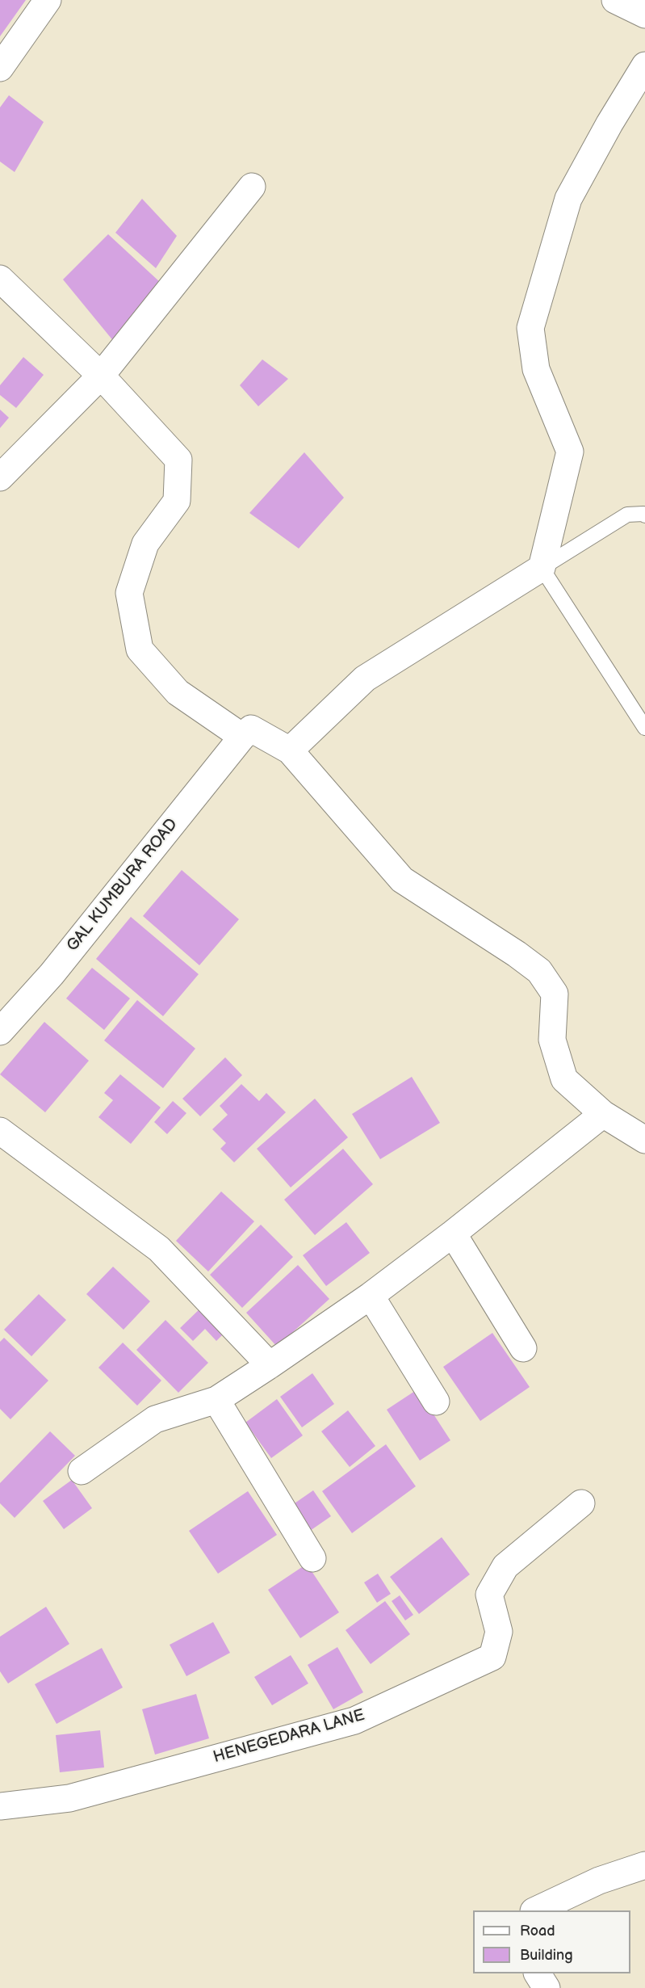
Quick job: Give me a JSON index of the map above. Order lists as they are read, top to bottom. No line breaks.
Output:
{"streets":{"street":["GAL KUMBURA ROAD","HENEGEDARA LANE"]},"legend":["Road","Building"]}
